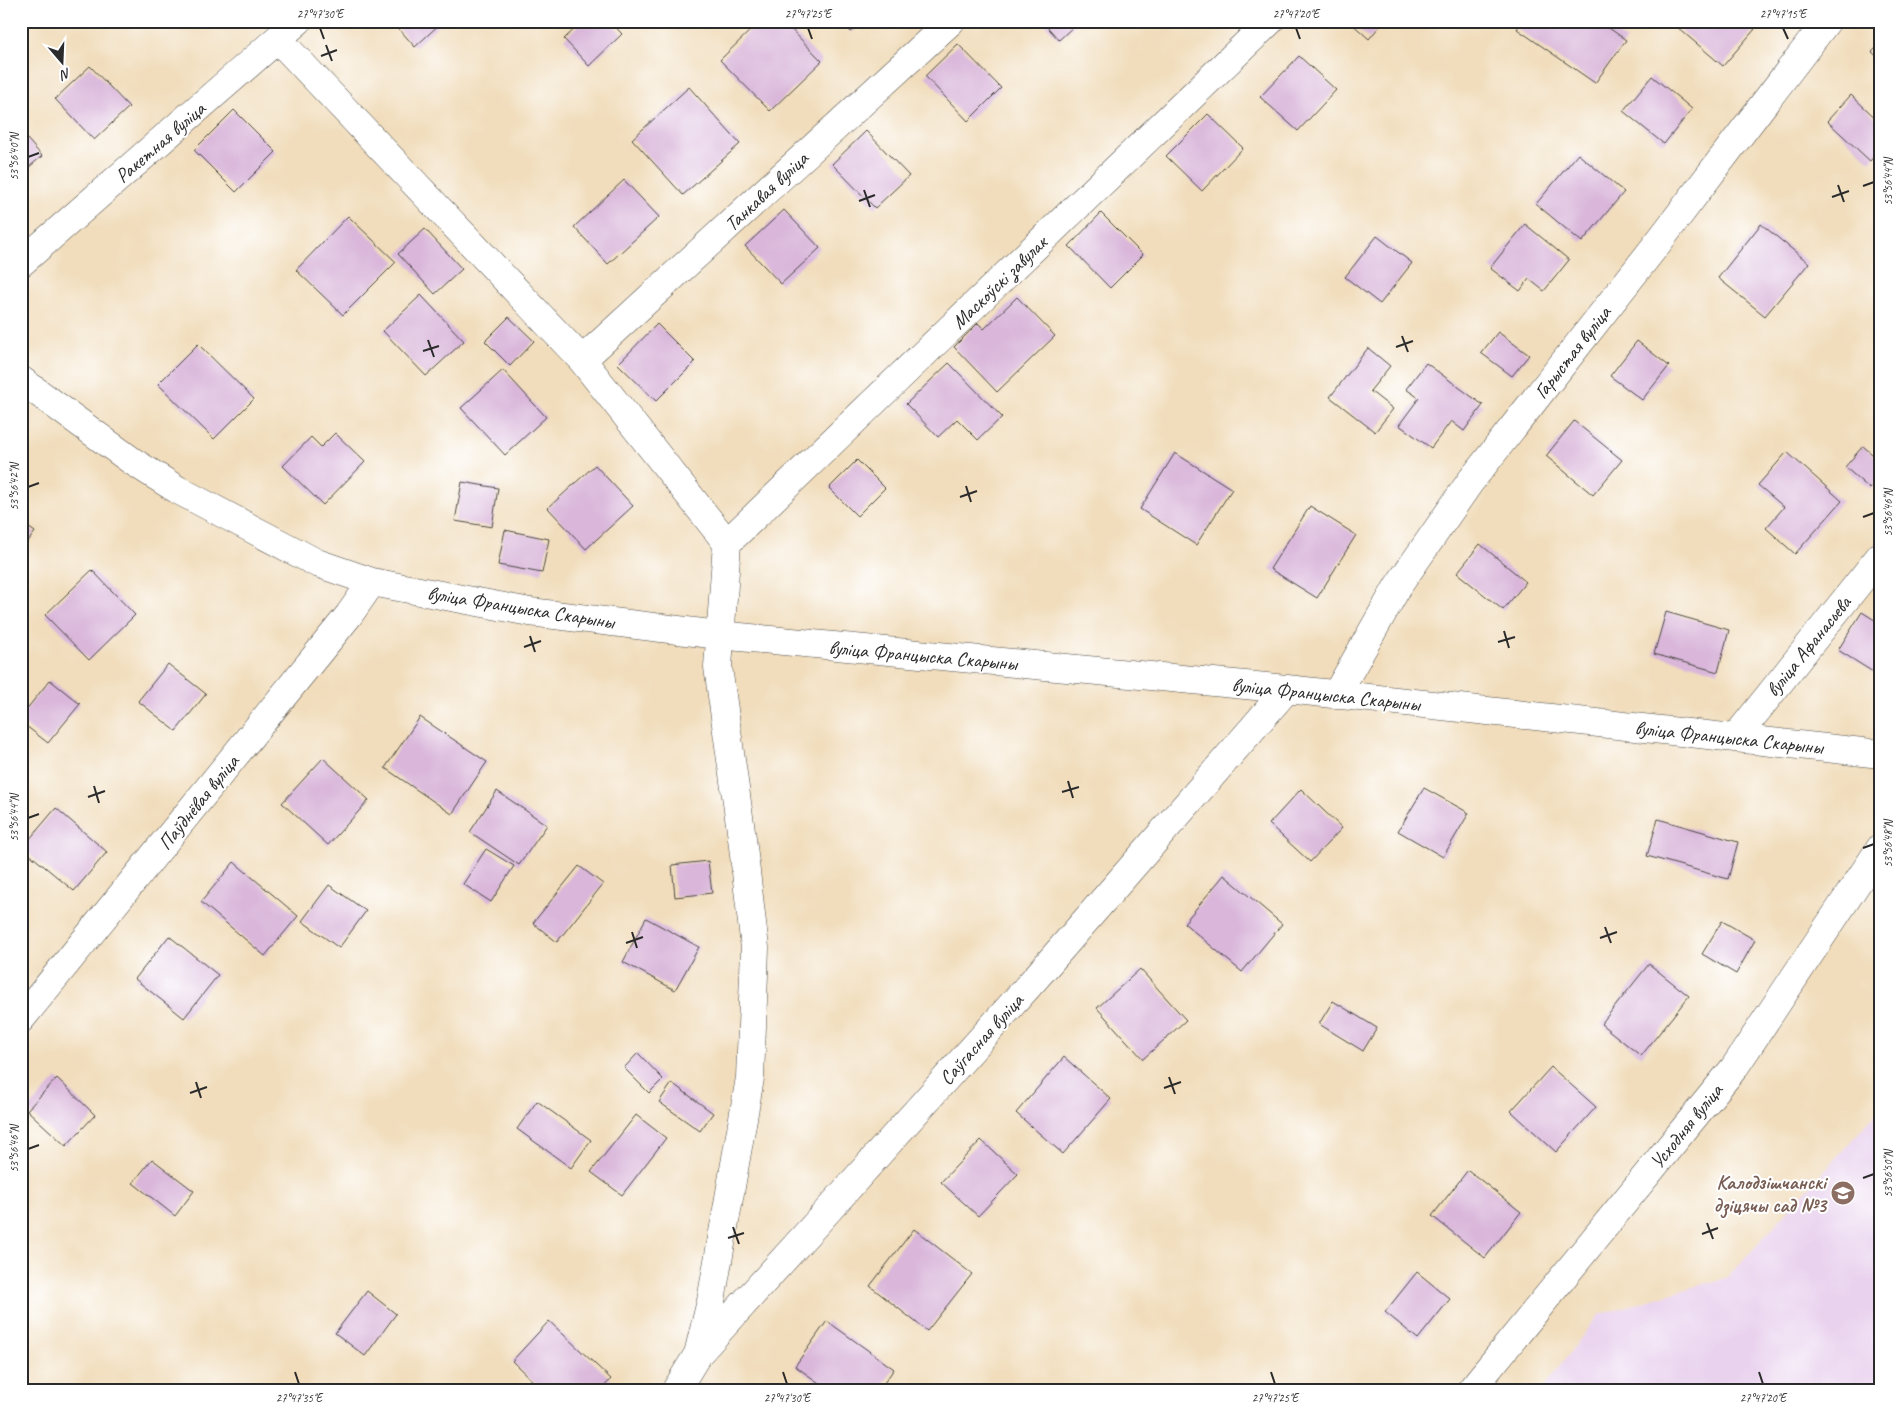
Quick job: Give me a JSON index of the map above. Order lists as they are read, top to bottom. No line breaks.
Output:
{"streets":{"street":["Ракетная вуліца","Танкавая вуліца","Маскоўскі завулак","Гарыстая вуліца","вуліца Францыска Скарыны","вуліца Афанасьева","Паўднёвая вуліца","Саўгасная вуліца","Усходняя вуліца"]},"crossings":[["Гарыстая вуліца","вуліца Францыска Скарыны"],["вуліца Францыска Скарыны","вуліца Афанасьева"],["вуліца Францыска Скарыны","Паўднёвая вуліца"],["вуліца Францыска Скарыны","Саўгасная вуліца"]],"places":{"school or university":["Калодзішчанскі дзіцячы сад №3"]},"north":"bottom","coordinates":["27°47'30\"E","27°47'25\"E","27°47'20\"E","27°47'15\"E","53°56'40\"N","53°56'44\"N","53°56'42\"N","53°56'46\"N","53°56'48\"N","53°56'50\"N","27°47'35\"E"]}
